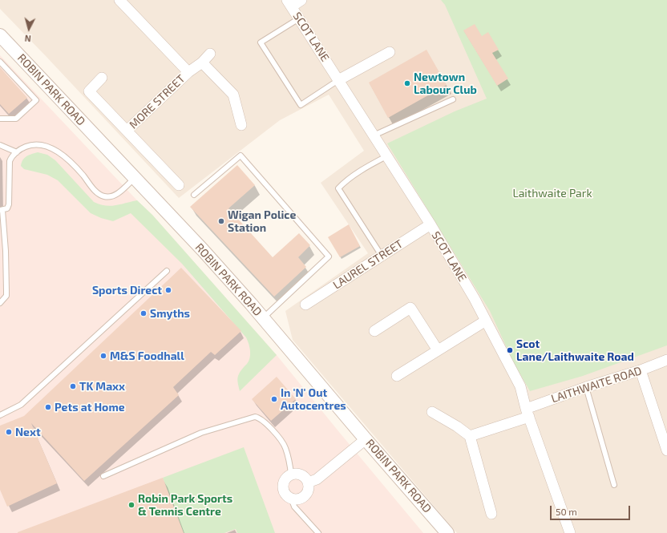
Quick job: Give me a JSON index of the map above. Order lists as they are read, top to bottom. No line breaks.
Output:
{"streets":{"street":["SCOT LANE","ROBIN PARK ROAD","MORE STREET","LAUREL STREET","LAITHWAITE ROAD"]},"crossings":[["SCOT LANE","LAUREL STREET"],["SCOT LANE","LAITHWAITE ROAD"]],"parks":["Laithwaite Park"],"places":["Newtown Labour Club","Wigan Police Station","Sports Direct","Smyths","Scot Lane/Laithwaite Road","M&S Foodhall","TK Maxx","In 'N' Out Autocentres","Pets at Home","Next","Robin Park Sports & Tennis Centre"],"scale_bar":"50 m","north":"bottom"}
